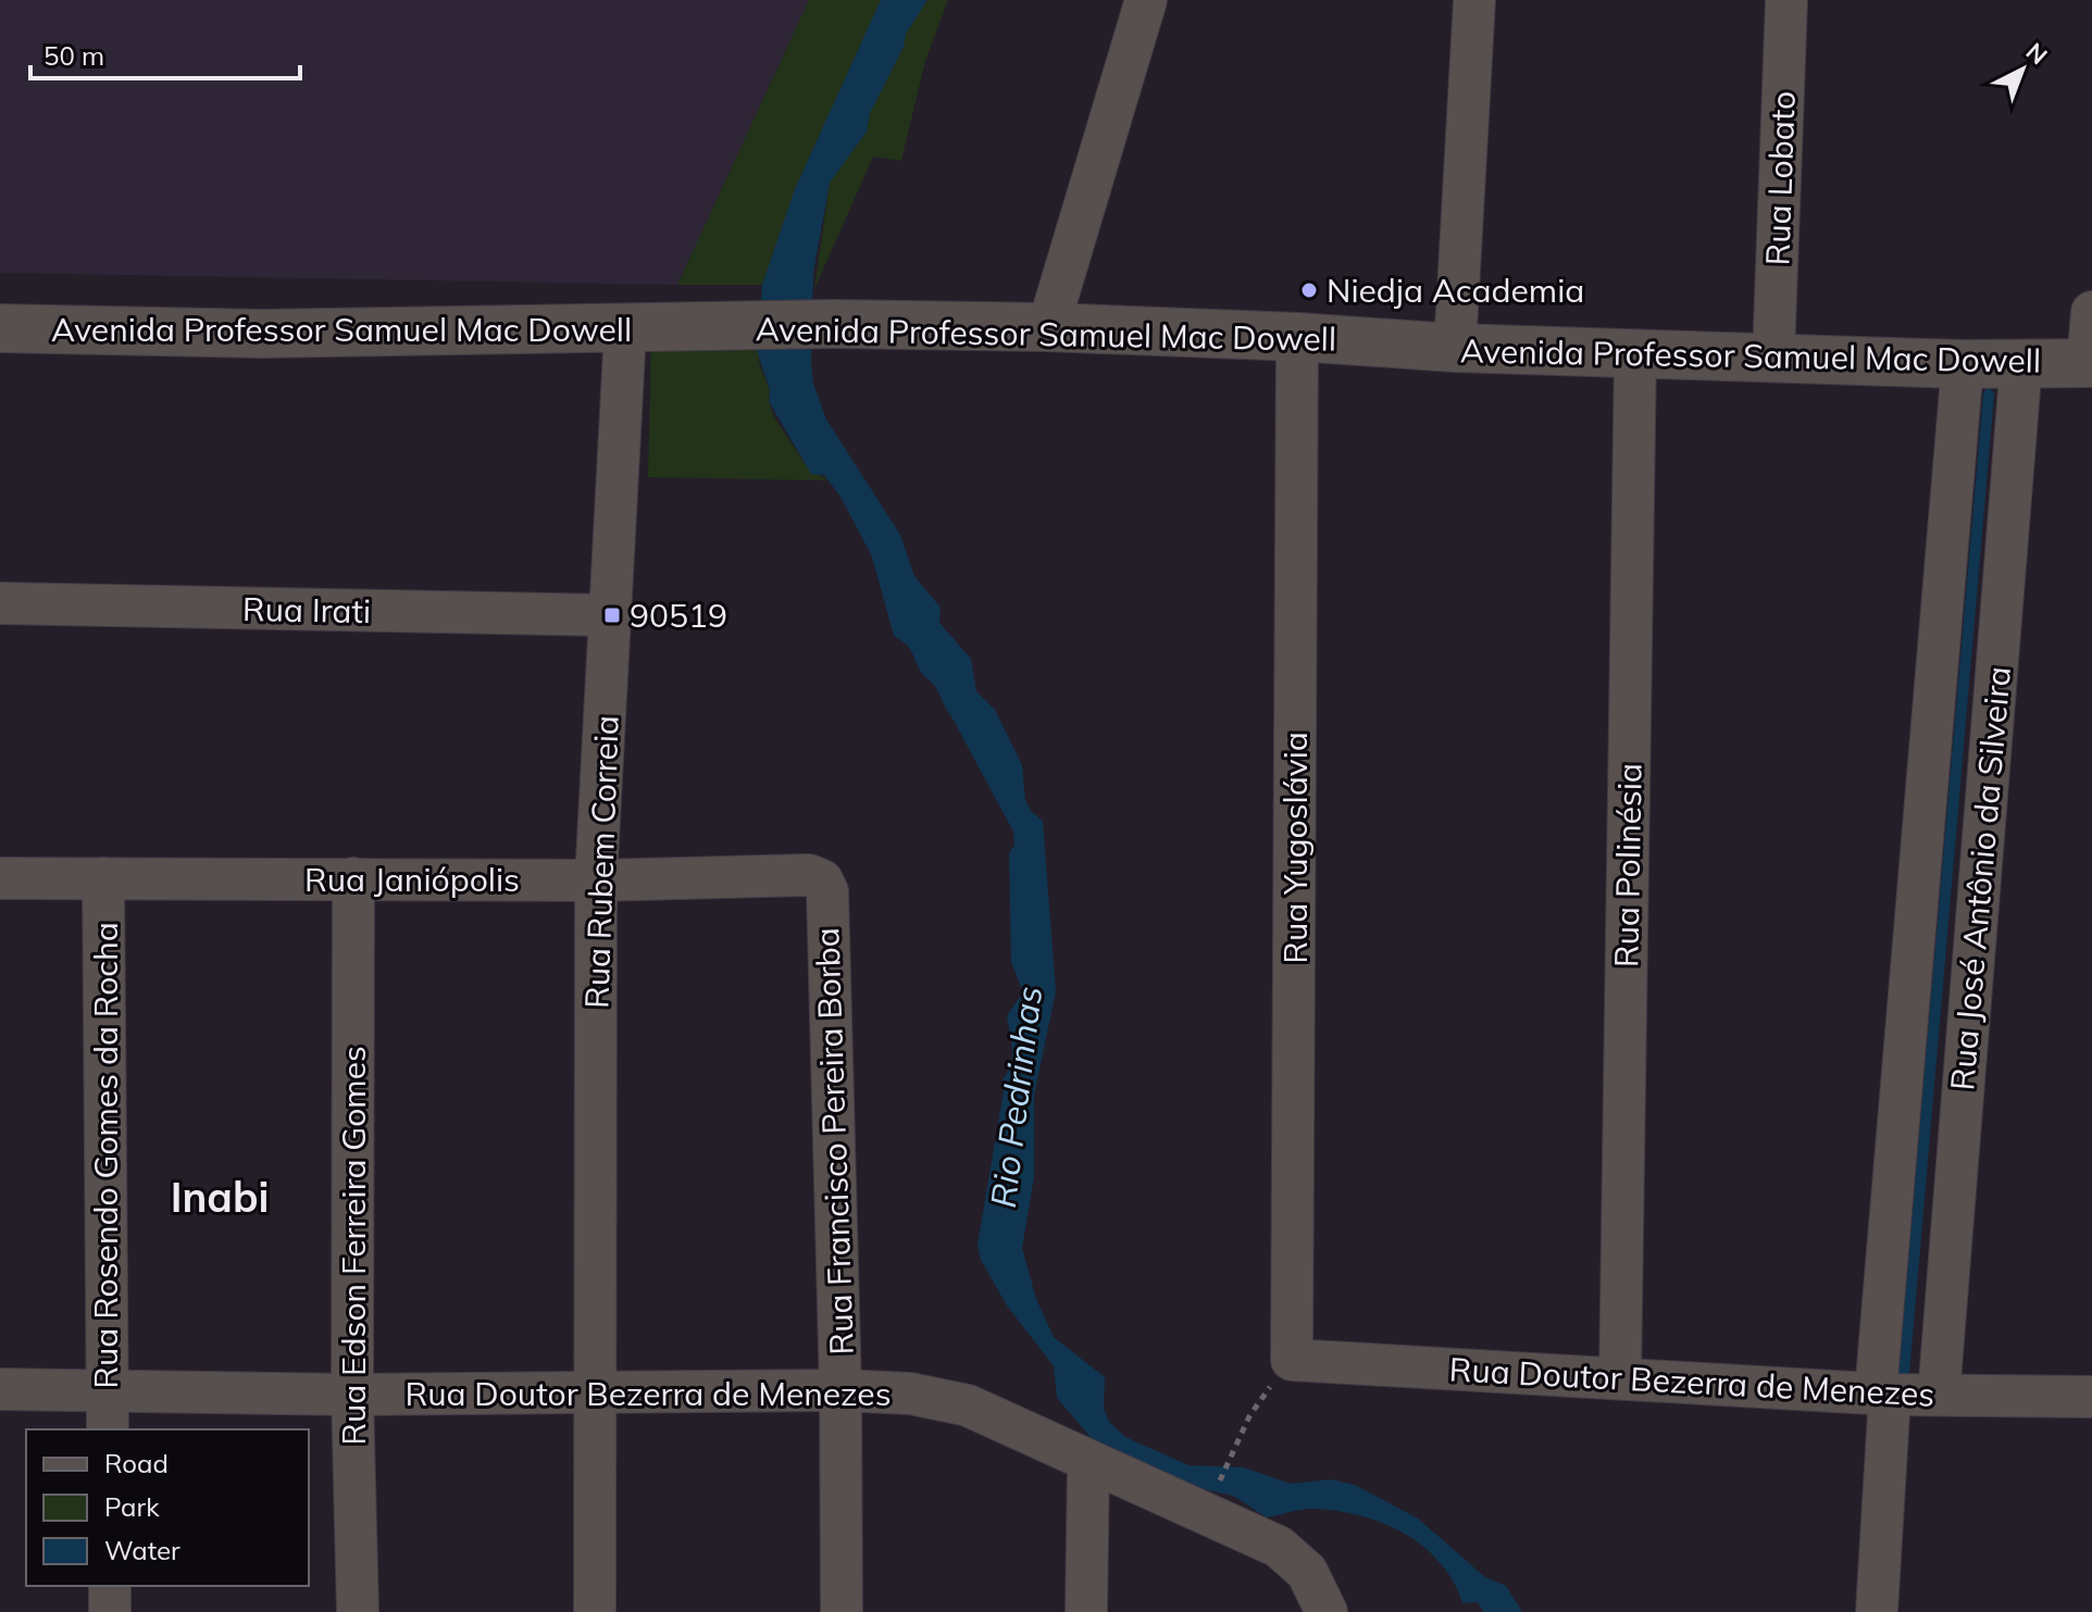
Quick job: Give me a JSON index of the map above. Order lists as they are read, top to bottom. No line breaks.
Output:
{"streets":{"street":["Rua Lobato","Avenida Professor Samuel Mac Dowell","Rua Irati","Rua Yugoslávia","Rua Rubem Correia","Rua Polinésia","Rua José Antônio da Silveira","Rua Janiópolis","Rua Francisco Pereira Borba","Rua Rosendo Gomes da Rocha","Rua Edson Ferreira Gomes","Rua Doutor Bezerra de Menezes"]},"crossings":[["Rua Lobato","Avenida Professor Samuel Mac Dowell"],["Avenida Professor Samuel Mac Dowell","Rua Yugoslávia"],["Avenida Professor Samuel Mac Dowell","Rua Rubem Correia"],["Avenida Professor Samuel Mac Dowell","Rua Polinésia"],["Avenida Professor Samuel Mac Dowell","Rua José Antônio da Silveira"],["Rua Irati","Rua Rubem Correia"],["Rua Yugoslávia","Rua Doutor Bezerra de Menezes"],["Rua Rubem Correia","Rua Janiópolis"],["Rua Rubem Correia","Rua Doutor Bezerra de Menezes"],["Rua Polinésia","Rua Doutor Bezerra de Menezes"],["Rua José Antônio da Silveira","Rua Doutor Bezerra de Menezes"],["Rua Janiópolis","Rua Francisco Pereira Borba"],["Rua Janiópolis","Rua Rosendo Gomes da Rocha"],["Rua Janiópolis","Rua Edson Ferreira Gomes"],["Rua Francisco Pereira Borba","Rua Doutor Bezerra de Menezes"],["Rua Rosendo Gomes da Rocha","Rua Doutor Bezerra de Menezes"],["Rua Edson Ferreira Gomes","Rua Doutor Bezerra de Menezes"]],"districts":["Inabi"],"water":["Rio Pedrinhas"],"places":{"other":["Niedja Academia"],"transit":["90519"]},"legend":["Road","Park","Water"],"scale_bar":"50 m","north":"top right"}
